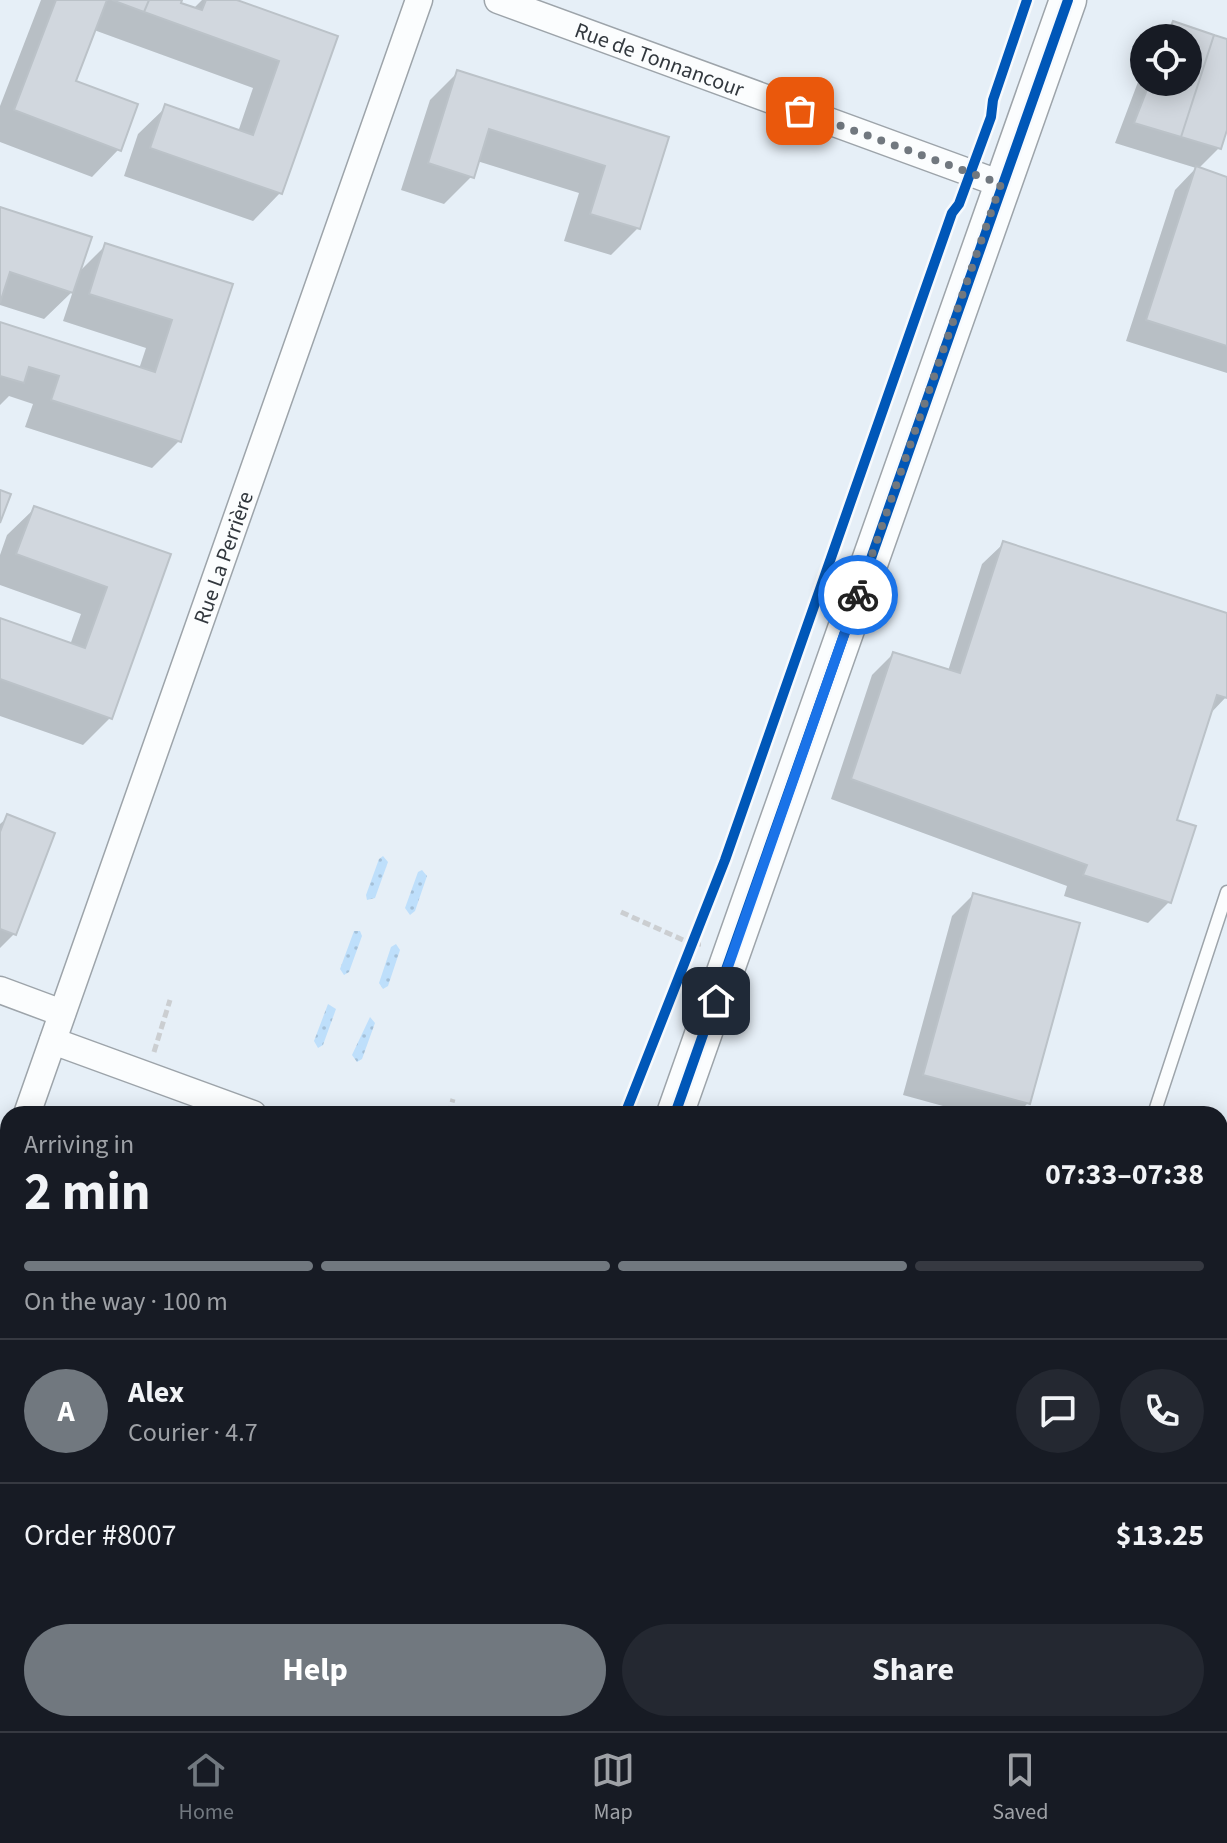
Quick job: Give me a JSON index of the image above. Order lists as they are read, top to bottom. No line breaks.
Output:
{"streets":{"street":["Rue de Tonnancour","Rue La Perrière"]},"page":{"heading":["2 min","Arriving in","07:33–07:38"],"panel":["Alex","Courier · 4.7","Order #8007","$13.25"],"bar":"On the way · 100 m","round":"A","buttons":["Help","Share"],"tabs":["Home","Map","Saved"]}}
